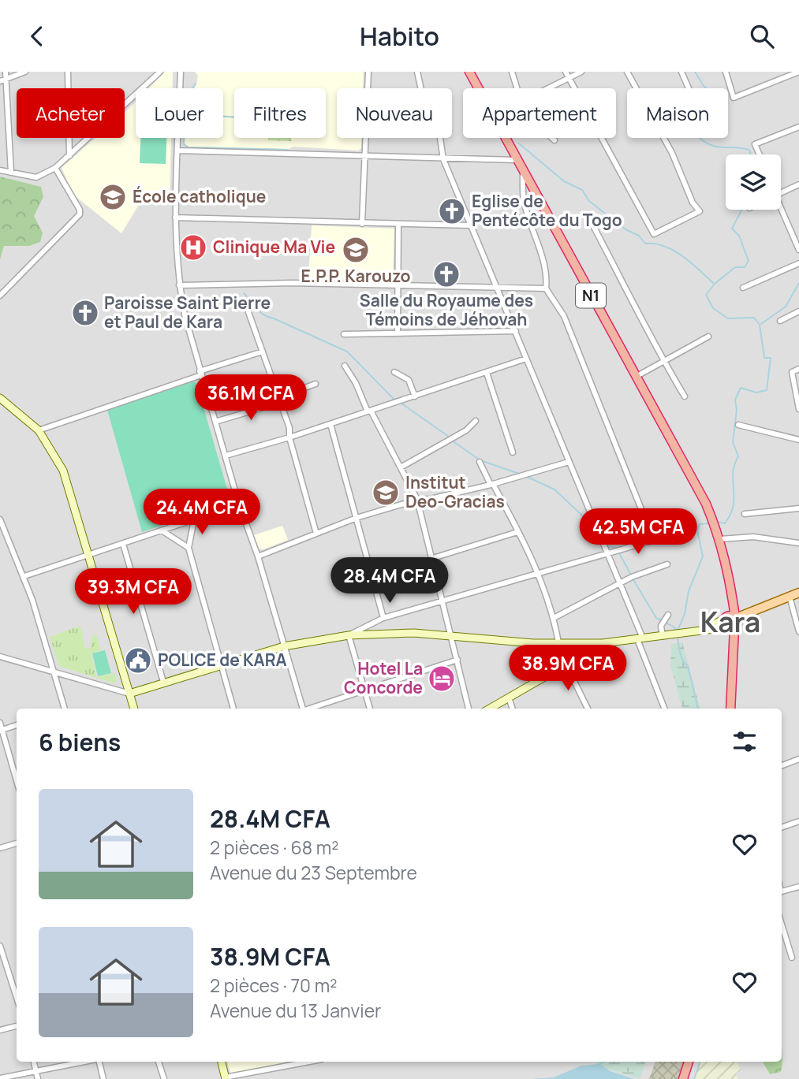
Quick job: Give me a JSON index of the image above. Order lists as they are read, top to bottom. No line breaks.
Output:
{"streets":{"highway":["N1"]},"districts":["Kara"],"places":{"school or university":["École catholique","E.P.P. Karouzo","Institut Deo-Gracias"],"church":["Eglise de Pentécôte du Togo","Salle du Royaume des Témoins de Jéhovah","Paroisse Saint Pierre et Paul de Kara"],"hospital":["Clinique Ma Vie"],"public building":["POLICE de KARA"],"hotel":["Hotel La Concorde"]},"page":{"header":"Habito","chip":["Acheter","Louer","Filtres","Nouveau","Appartement","Maison"],"price":["36.1M CFA","24.4M CFA","42.5M CFA","28.4M CFA","39.3M CFA","38.9M CFA"],"heading":"6 biens","list":[{"name":"28.4M CFA","note":"2 pièces · 68 m² · Avenue du 23 Septembre"},{"name":"38.9M CFA","note":"2 pièces · 70 m² · Avenue du 13 Janvier"}]}}
